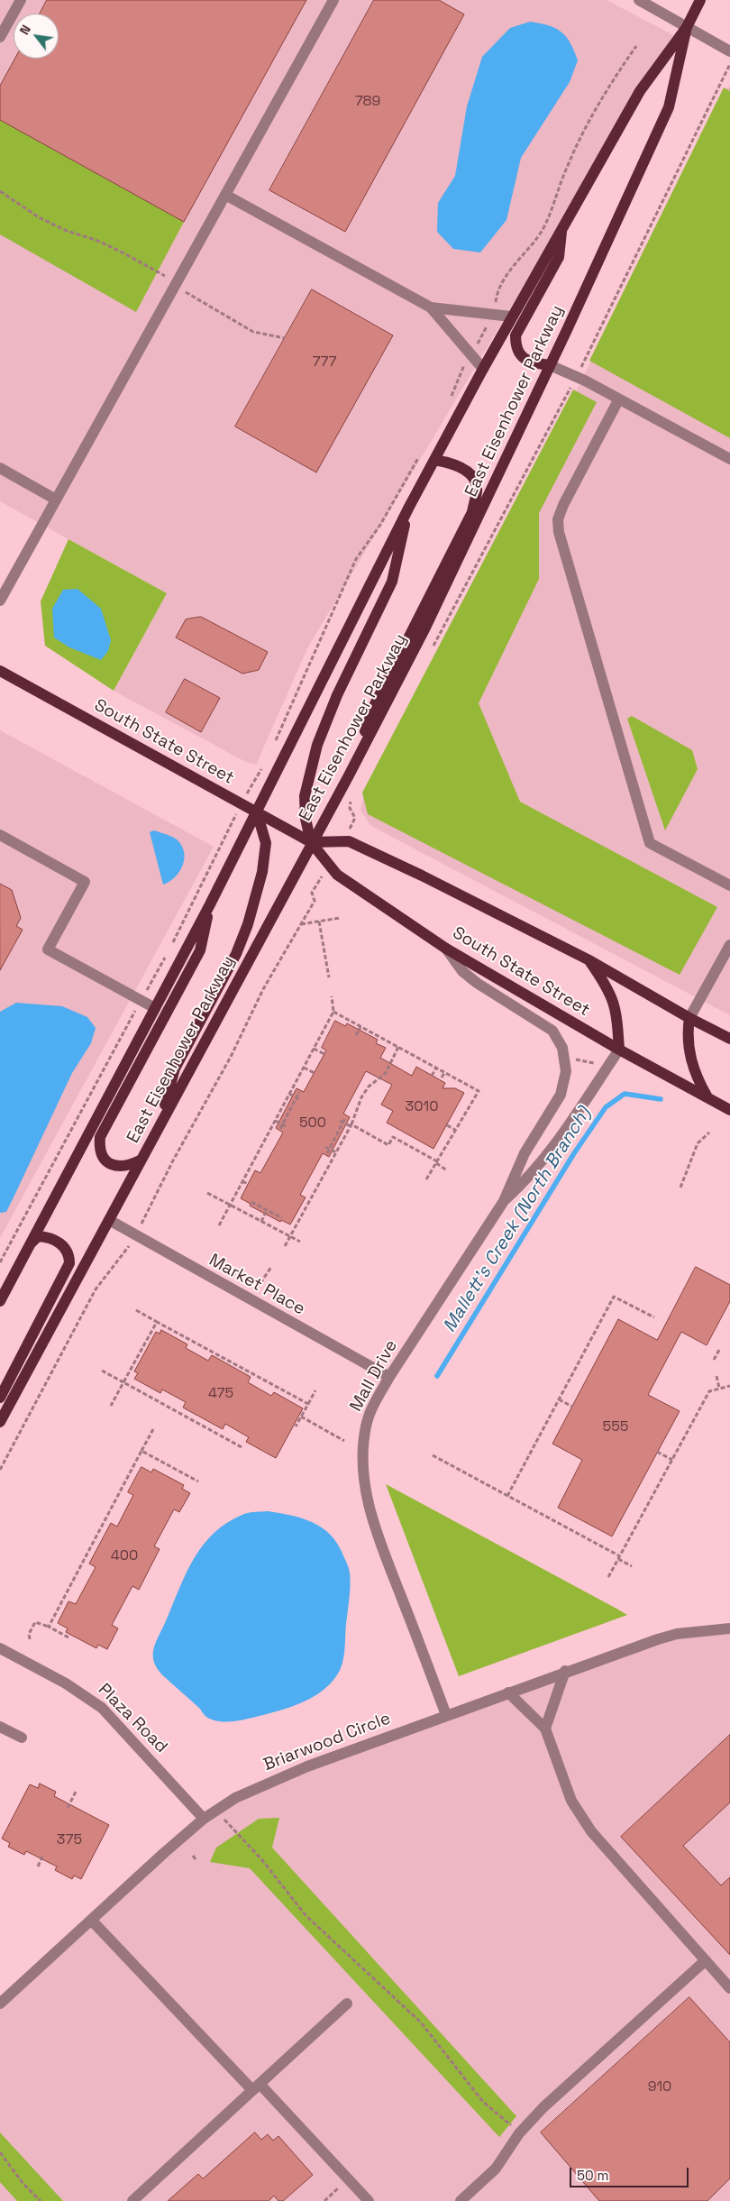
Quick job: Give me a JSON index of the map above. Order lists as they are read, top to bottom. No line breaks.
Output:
{"streets":{"main road":["East Eisenhower Parkway","South State Street"],"street":["Market Place","Mall Drive","Plaza Road","Briarwood Circle"]},"crossings":[["East Eisenhower Parkway","South State Street"],["East Eisenhower Parkway","Market Place"],["South State Street","Mall Drive"],["Market Place","Mall Drive"],["Mall Drive","Briarwood Circle"],["Plaza Road","Briarwood Circle"]],"water":["Mallett's Creek (North Branch)"],"house_numbers":["789","777","3010","500","475","555","400","375","910"],"scale_bar":"50 m","north":"top left"}
